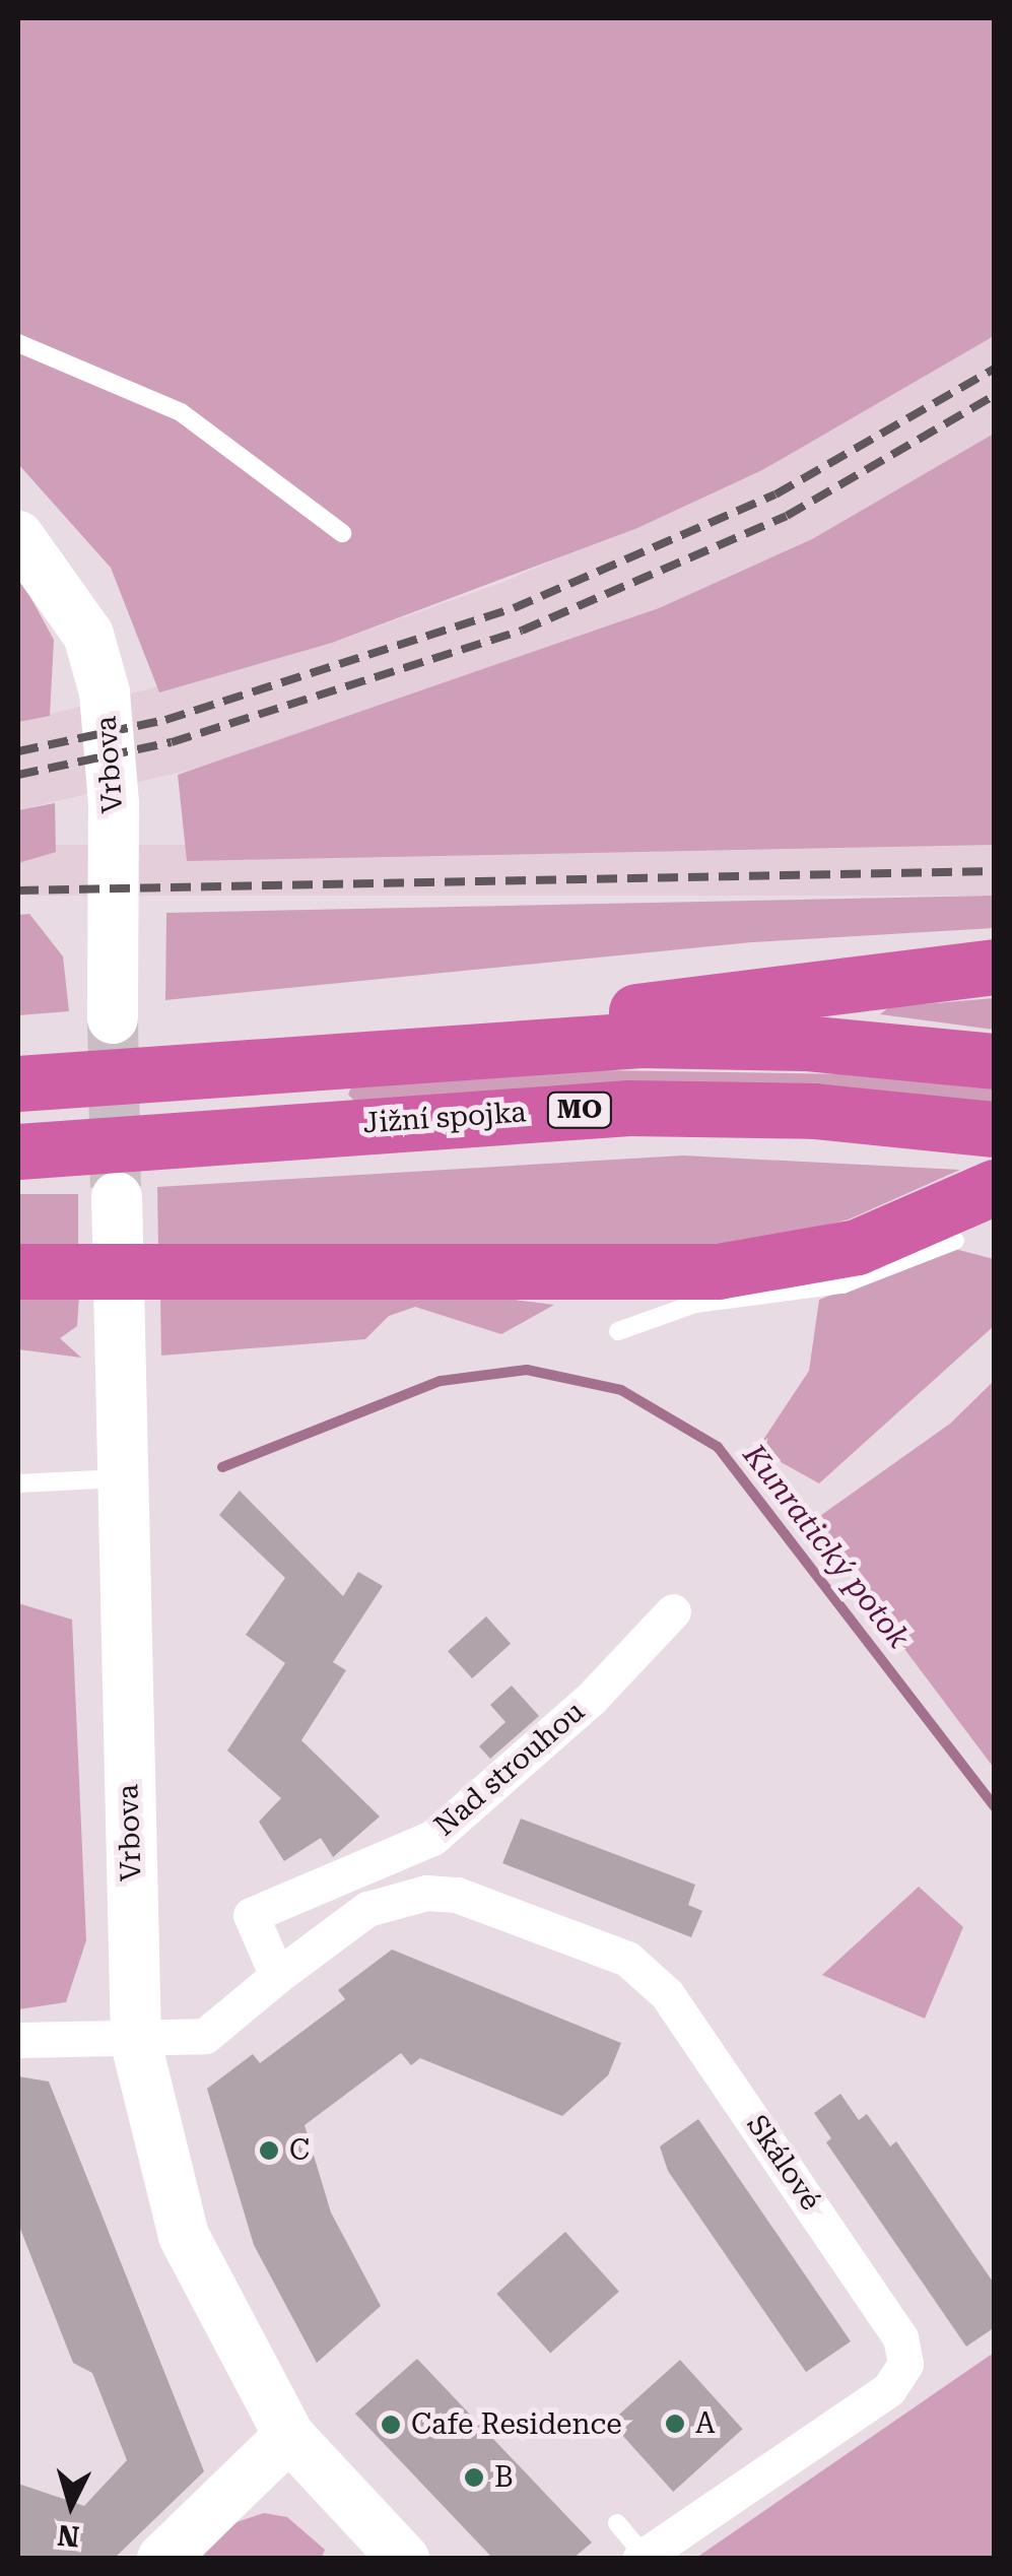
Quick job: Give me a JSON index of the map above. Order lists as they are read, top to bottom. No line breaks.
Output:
{"streets":{"highway":["MO","Jižní spojka"],"main road":["Vrbova"],"street":["Nad strouhou","Skálové"]},"crossings":[["Nad strouhou","Skálové"]],"water":["Kunratický potok"],"places":["C","A","Cafe Residence","B"],"north":"bottom"}
